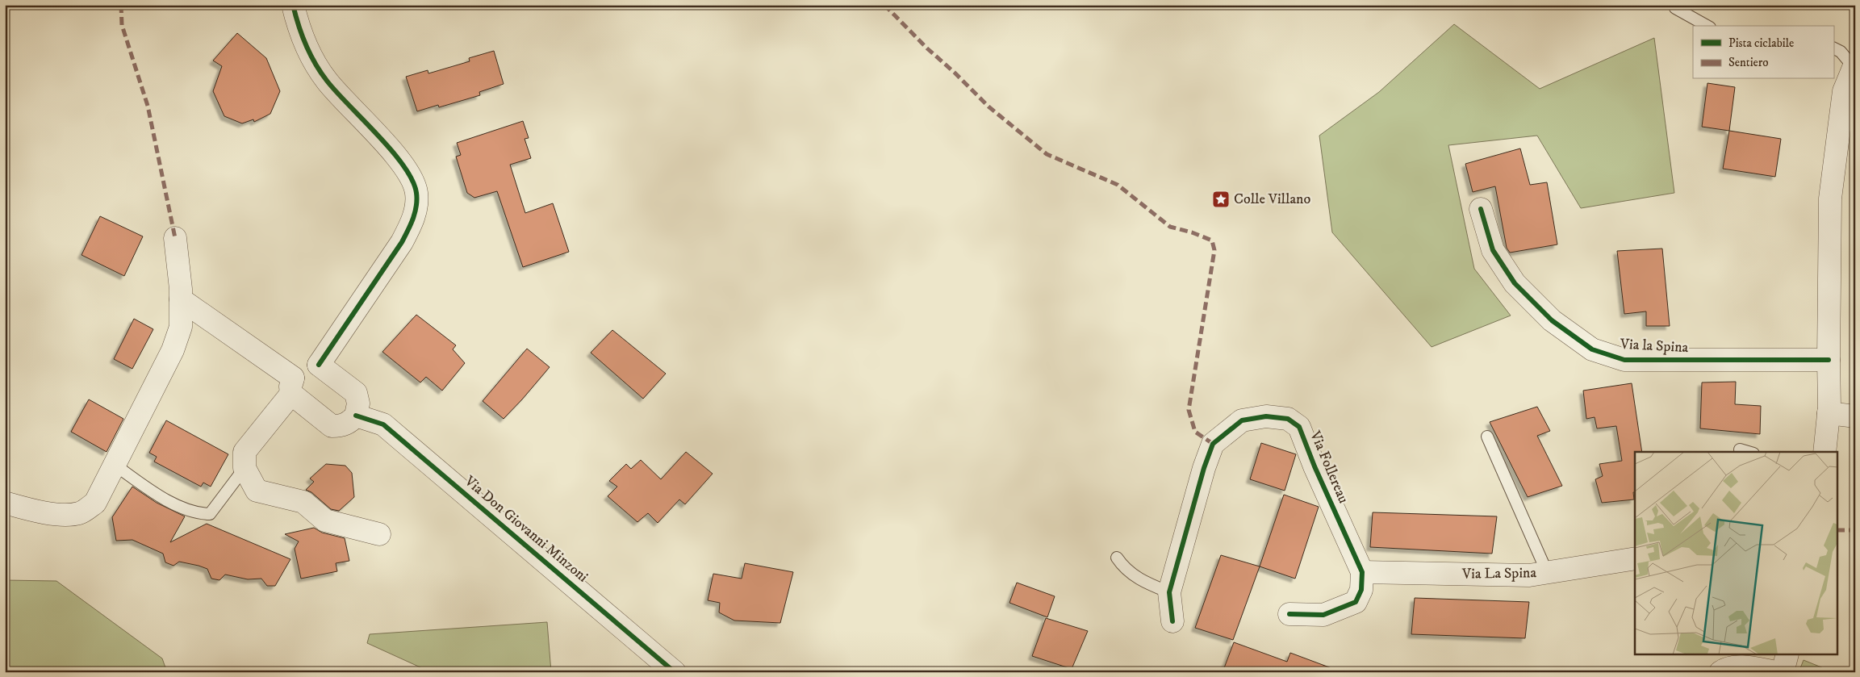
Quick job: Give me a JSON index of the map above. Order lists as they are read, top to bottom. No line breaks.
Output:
{"streets":{"street":["Via la Spina","Via Follereau","Via Don Giovanni Minzoni","Via La Spina"]},"crossings":[["Via Follereau","Via La Spina"]],"places":{"place":["Colle Villano"]},"legend":["Pista ciclabile","Sentiero"]}
